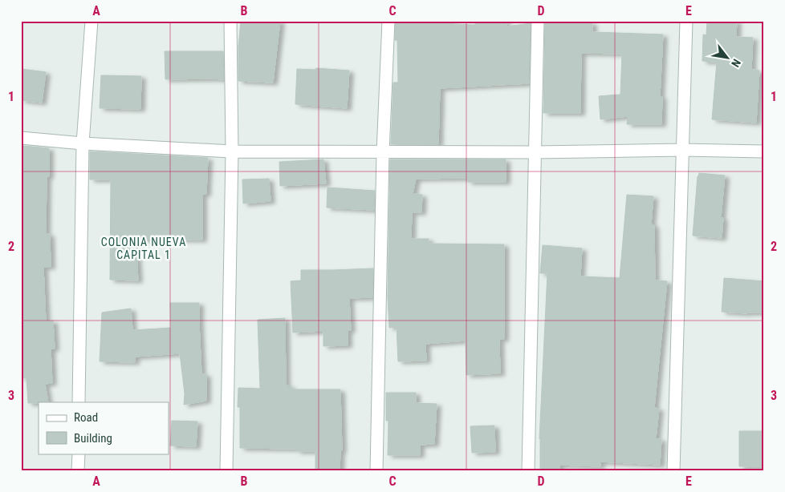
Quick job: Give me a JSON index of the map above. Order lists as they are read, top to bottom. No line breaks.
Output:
{"districts":["COLONIA NUEVA CAPITAL 1"],"legend":["Road","Building"],"north":"bottom right","grid":{"columns":["A","B","C","D","E"],"rows":["1","2","3"]}}
